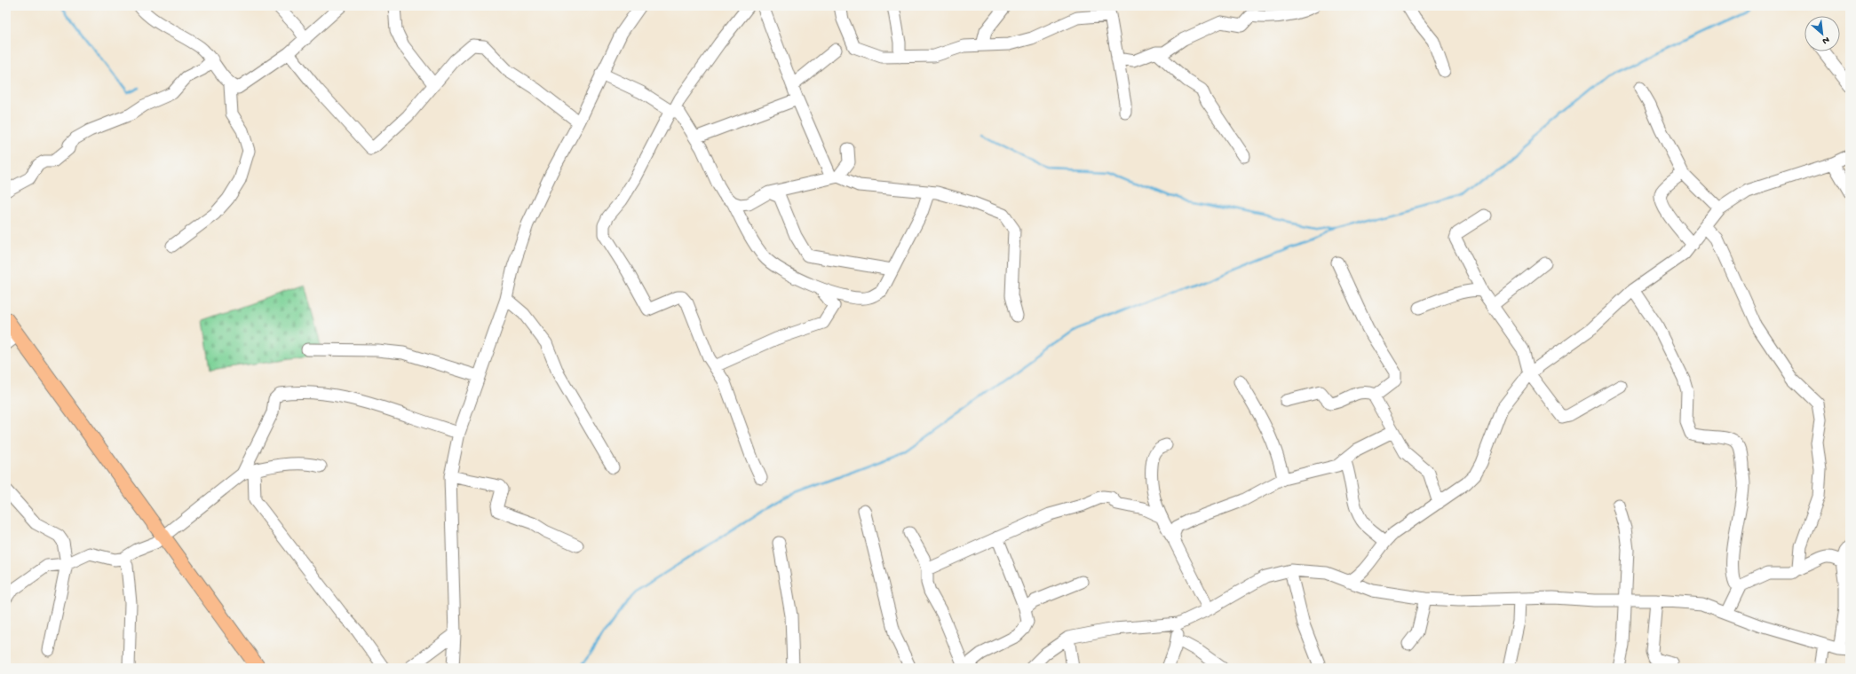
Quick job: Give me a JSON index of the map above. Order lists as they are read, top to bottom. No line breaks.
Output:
{"north":"bottom right"}
